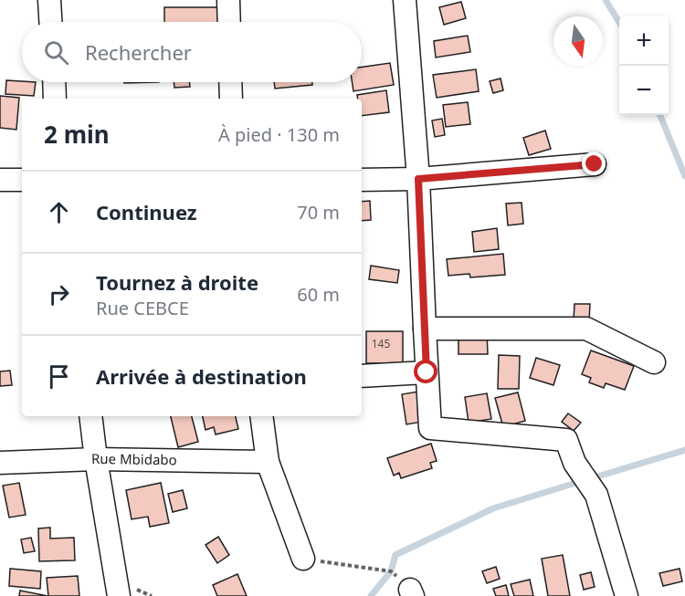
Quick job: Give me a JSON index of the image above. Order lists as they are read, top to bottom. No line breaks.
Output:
{"streets":{"street":["Rue Mbidabo"]},"house_numbers":["145"],"north":"bottom","page":{"map_buttons":["+","−"],"search":"Rechercher","heading":["2 min","À pied · 130 m"],"list":[["Continuez","70 m"],["Tournez à droite","Rue CEBCE","60 m"],"Arrivée à destination"]}}
